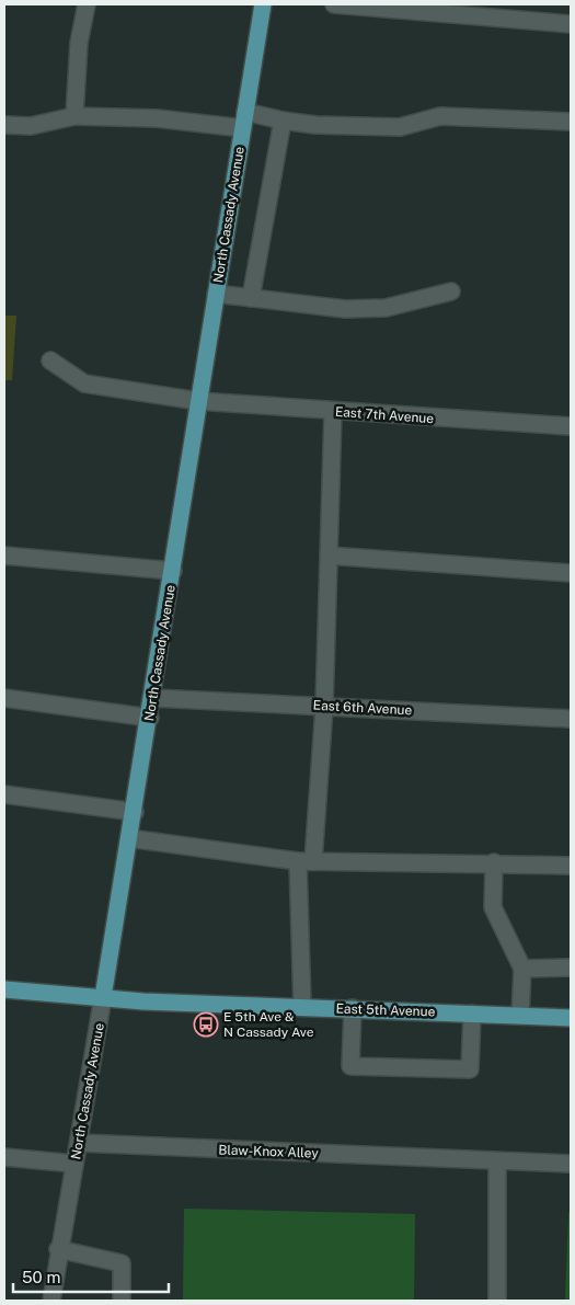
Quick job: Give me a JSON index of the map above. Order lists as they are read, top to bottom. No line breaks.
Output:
{"streets":{"main road":["North Cassady Avenue","East 5th Avenue"],"street":["East 7th Avenue","East 6th Avenue","Blaw-Knox Alley"]},"crossings":[["North Cassady Avenue","East 7th Avenue"],["North Cassady Avenue","East 6th Avenue"],["North Cassady Avenue","East 5th Avenue"],["North Cassady Avenue","Blaw-Knox Alley"]],"places":{"bus stop":["E 5th Ave & N Cassady Ave"]},"scale_bar":"50 m"}
